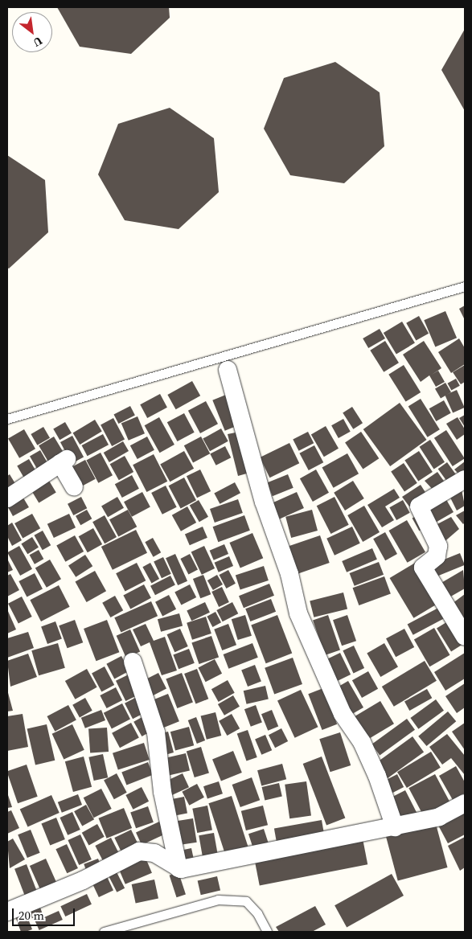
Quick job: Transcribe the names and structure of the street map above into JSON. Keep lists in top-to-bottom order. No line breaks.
{"scale_bar":"20 m","north":"bottom right"}
